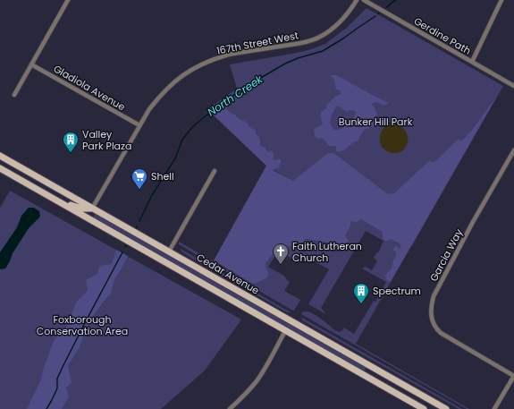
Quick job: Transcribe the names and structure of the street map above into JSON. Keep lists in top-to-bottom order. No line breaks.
{"streets":{"main road":["Cedar Avenue"],"street":["Gerdine Path","167th Street West","Gladiola Avenue","Garcia Way"]},"crossings":[["167th Street West","Gladiola Avenue"],["167th Street West","Cedar Avenue"]],"water":["North Creek"],"parks":["Bunker Hill Park","Foxborough Conservation Area"],"places":{"building":["Valley Park Plaza","Spectrum"],"supermarket":["Shell"],"church":["Faith Lutheran Church"]}}
